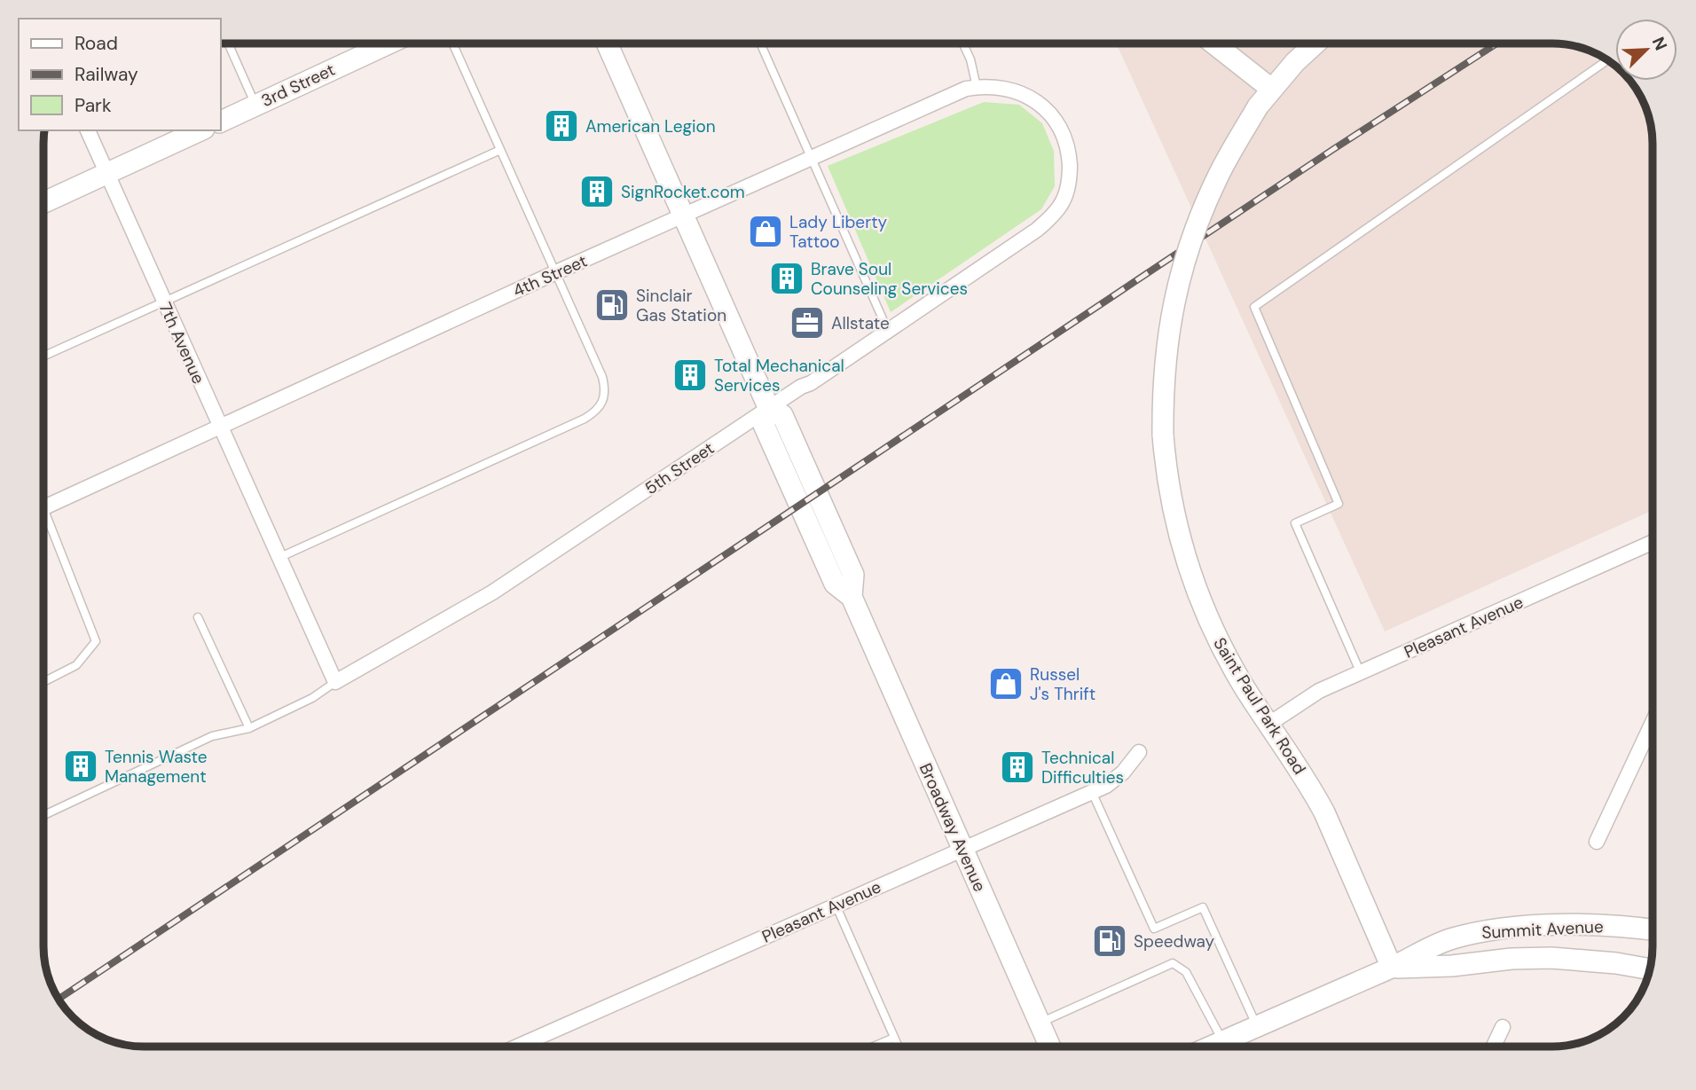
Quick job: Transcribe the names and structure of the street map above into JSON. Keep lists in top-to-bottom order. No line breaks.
{"streets":{"street":["3rd Street","4th Street","7th Avenue","5th Street","Pleasant Avenue","Saint Paul Park Road","Broadway Avenue","Summit Avenue"]},"crossings":[["4th Street","7th Avenue"],["4th Street","5th Street"],["4th Street","Broadway Avenue"],["5th Street","Broadway Avenue"],["Pleasant Avenue","Saint Paul Park Road"],["Pleasant Avenue","Broadway Avenue"],["Saint Paul Park Road","Summit Avenue"]],"places":{"building":["American Legion","SignRocket.com","Brave Soul Counseling Services","Total Mechanical Services","Tennis Waste Management","Technical Difficulties"],"shop":["Lady Liberty Tattoo","Russel J's Thrift"],"fuel station":["Sinclair Gas Station","Speedway"],"office":["Allstate"]},"legend":["Road","Railway","Park"],"north":"top right"}
